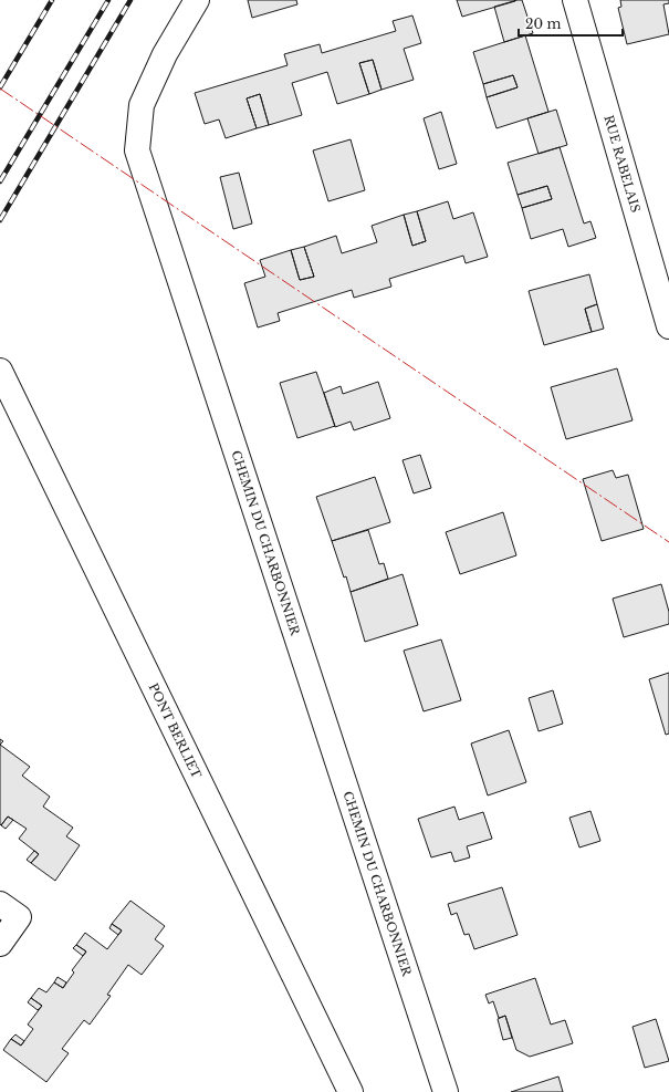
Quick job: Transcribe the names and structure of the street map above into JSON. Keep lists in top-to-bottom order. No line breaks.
{"streets":{"street":["RUE RABELAIS","CHEMIN DU CHARBONNIER","PONT BERLIET"]},"scale_bar":"20 m"}
